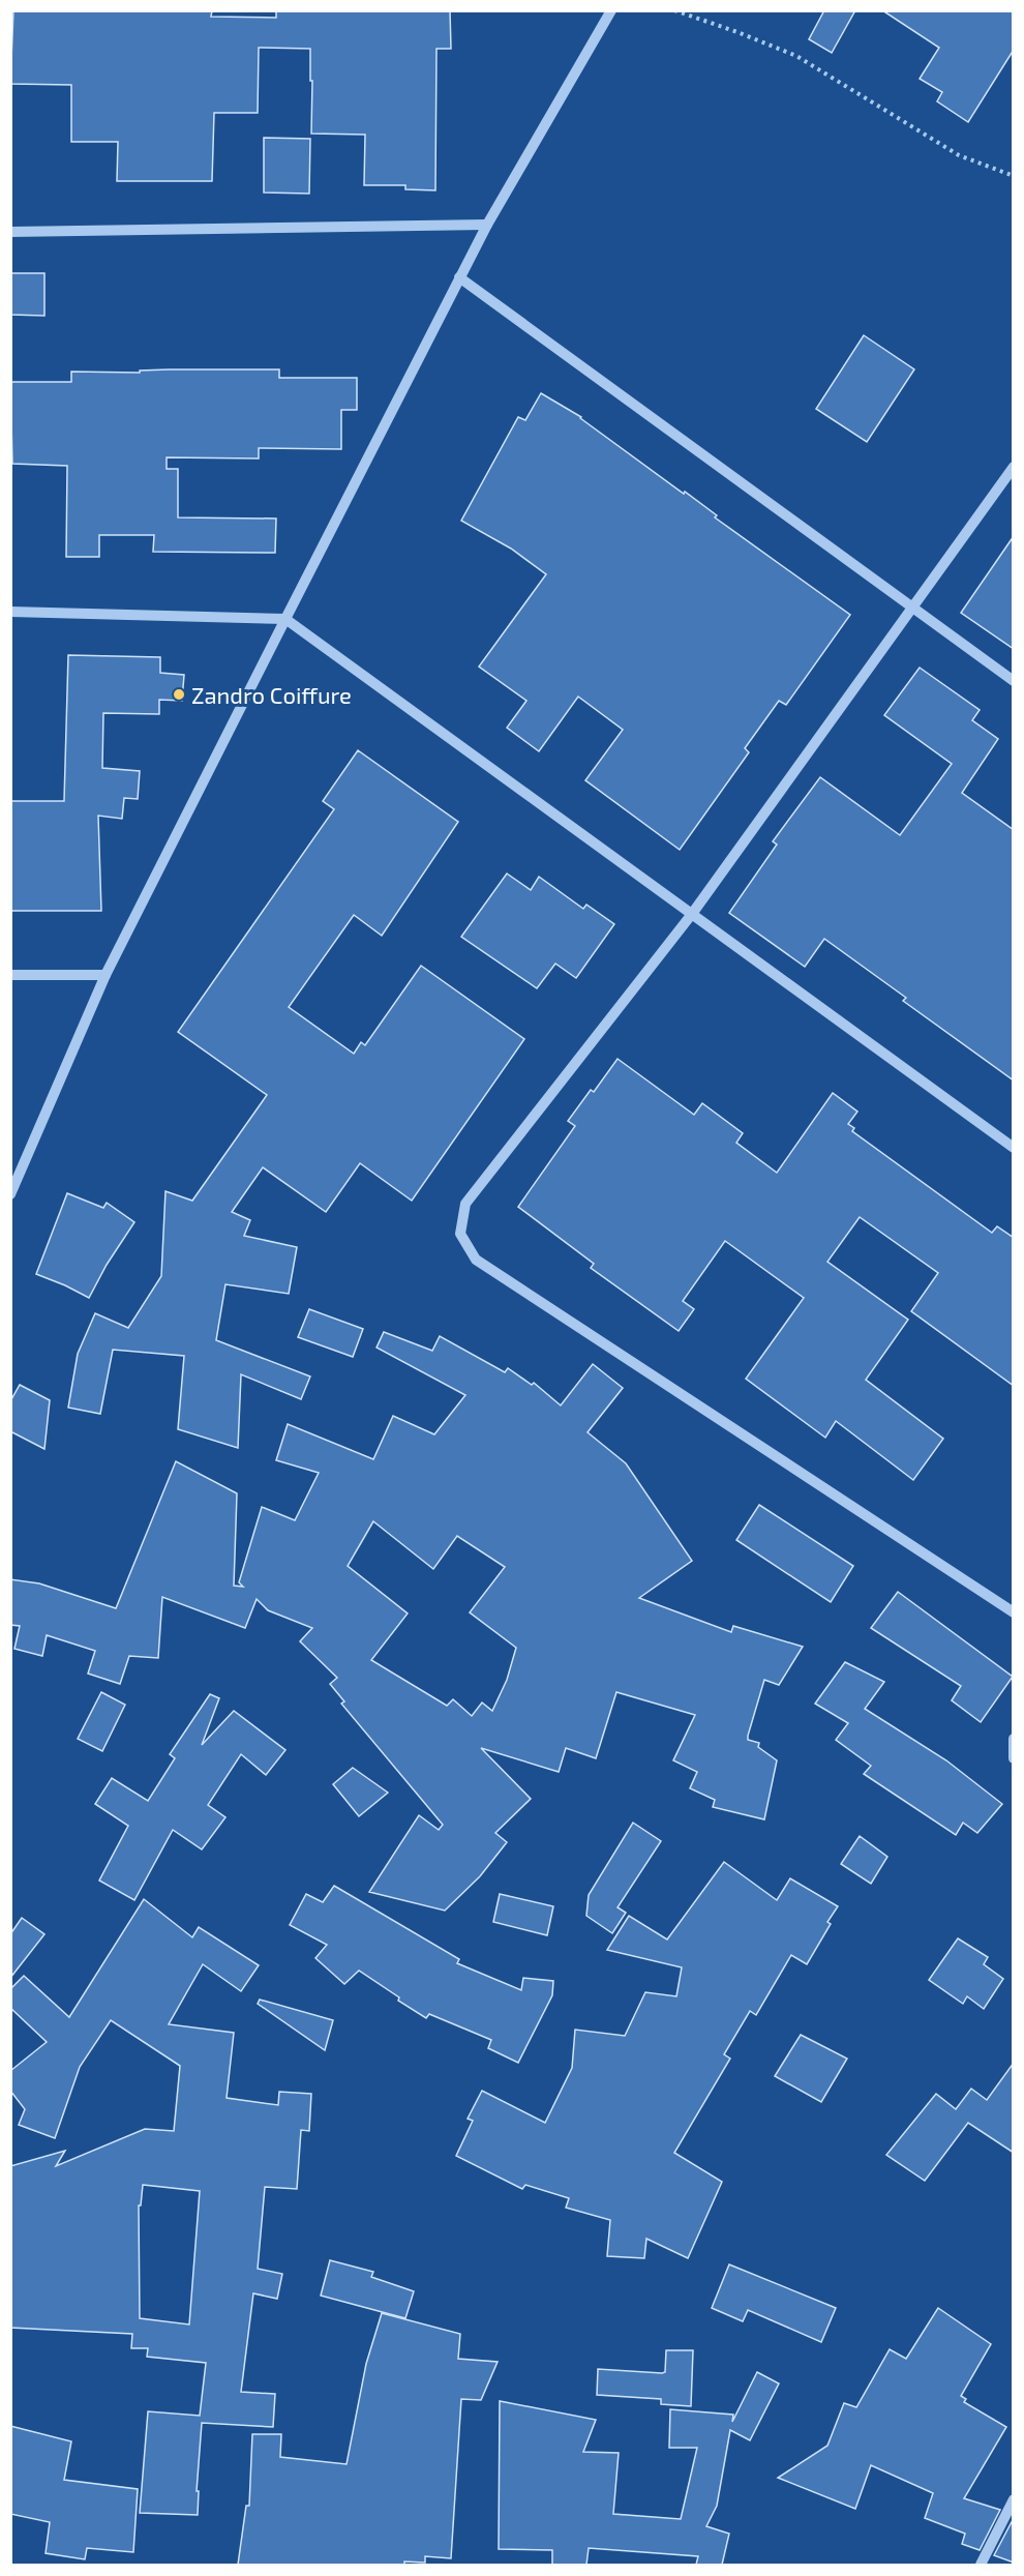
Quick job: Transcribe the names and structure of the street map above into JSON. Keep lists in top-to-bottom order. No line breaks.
{"places":["Zandro Coiffure"]}
